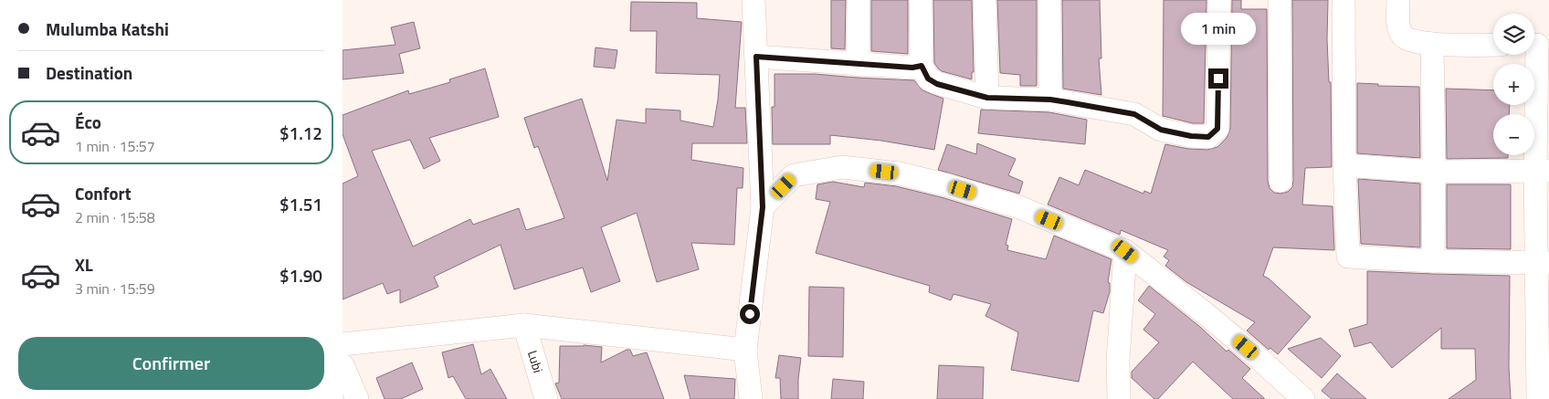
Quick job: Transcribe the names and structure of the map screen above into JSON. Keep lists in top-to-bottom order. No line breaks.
{"streets":{"street":["Lubi"]},"page":{"banner":["Mulumba Katshi","Destination"],"bubble":"1 min","map_buttons":["+","−"],"list":[{"name":"Éco","note":"1 min · 15:57","value":"$1.12"},{"name":"Confort","note":"2 min · 15:58","value":"$1.51"},{"name":"XL","note":"3 min · 15:59","value":"$1.90"}],"buttons":"Confirmer"}}
